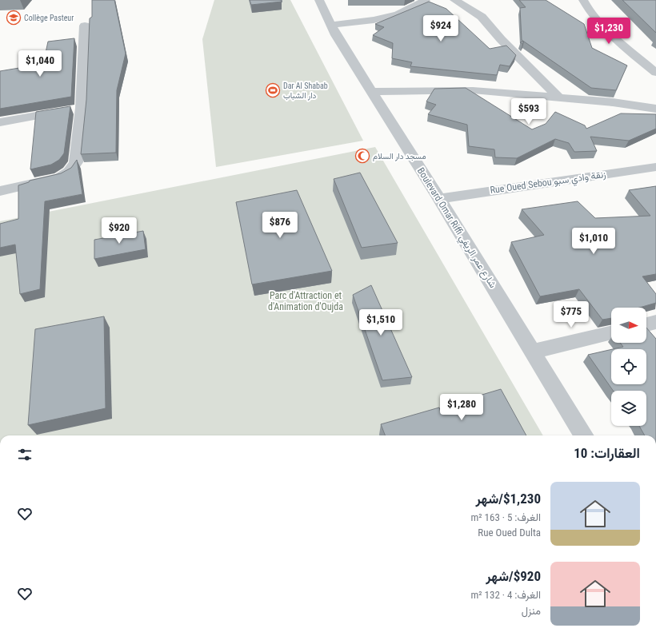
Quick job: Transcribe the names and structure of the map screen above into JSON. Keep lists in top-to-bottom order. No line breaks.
{"streets":{"street":["Rue Oued Sebou زنقة وادي سبو","Boulevard Omar Riffi شارع عمر الريفي"]},"crossings":[["Rue Oued Sebou زنقة وادي سبو","Boulevard Omar Riffi شارع عمر الريفي"]],"parks":["Parc d'Attraction et d'Animation d'Oujda"],"places":{"school or university":["Collège Pasteur"],"sports":["Dar Al Shabab دار الشباب"],"mosque":["مسجد دار السلام"]},"north":"right","page":{"price":["$924","$1,230","$1,040","$593","$876","$920","$1,010","$775","$1,510","$1,280"],"heading":"العقارات: 10","list":[{"name":"$1,230/شهر","note":"الغرف: 5 · 163 m² · Rue Oued Dulta"},{"name":"$920/شهر","note":"الغرف: 4 · 132 m² · منزل"}]}}
